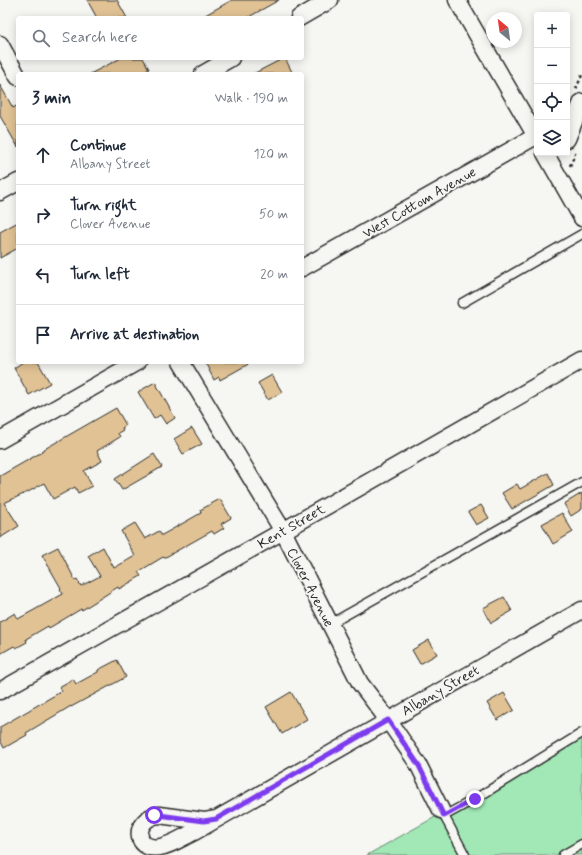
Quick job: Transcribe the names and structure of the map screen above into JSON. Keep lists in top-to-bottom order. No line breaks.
{"streets":{"street":["West Cottom Avenue","Kent Street","Clover Avenue","Albany Street"]},"crossings":[["Kent Street","Clover Avenue"],["Clover Avenue","Albany Street"]],"north":"top left","page":{"map_buttons":["+","−"],"search":"Search here","heading":["3 min","Walk · 190 m"],"list":[["Continue","Albany Street","120 m"],["Turn right","Clover Avenue","50 m"],["Turn left","20 m"],"Arrive at destination"]}}
